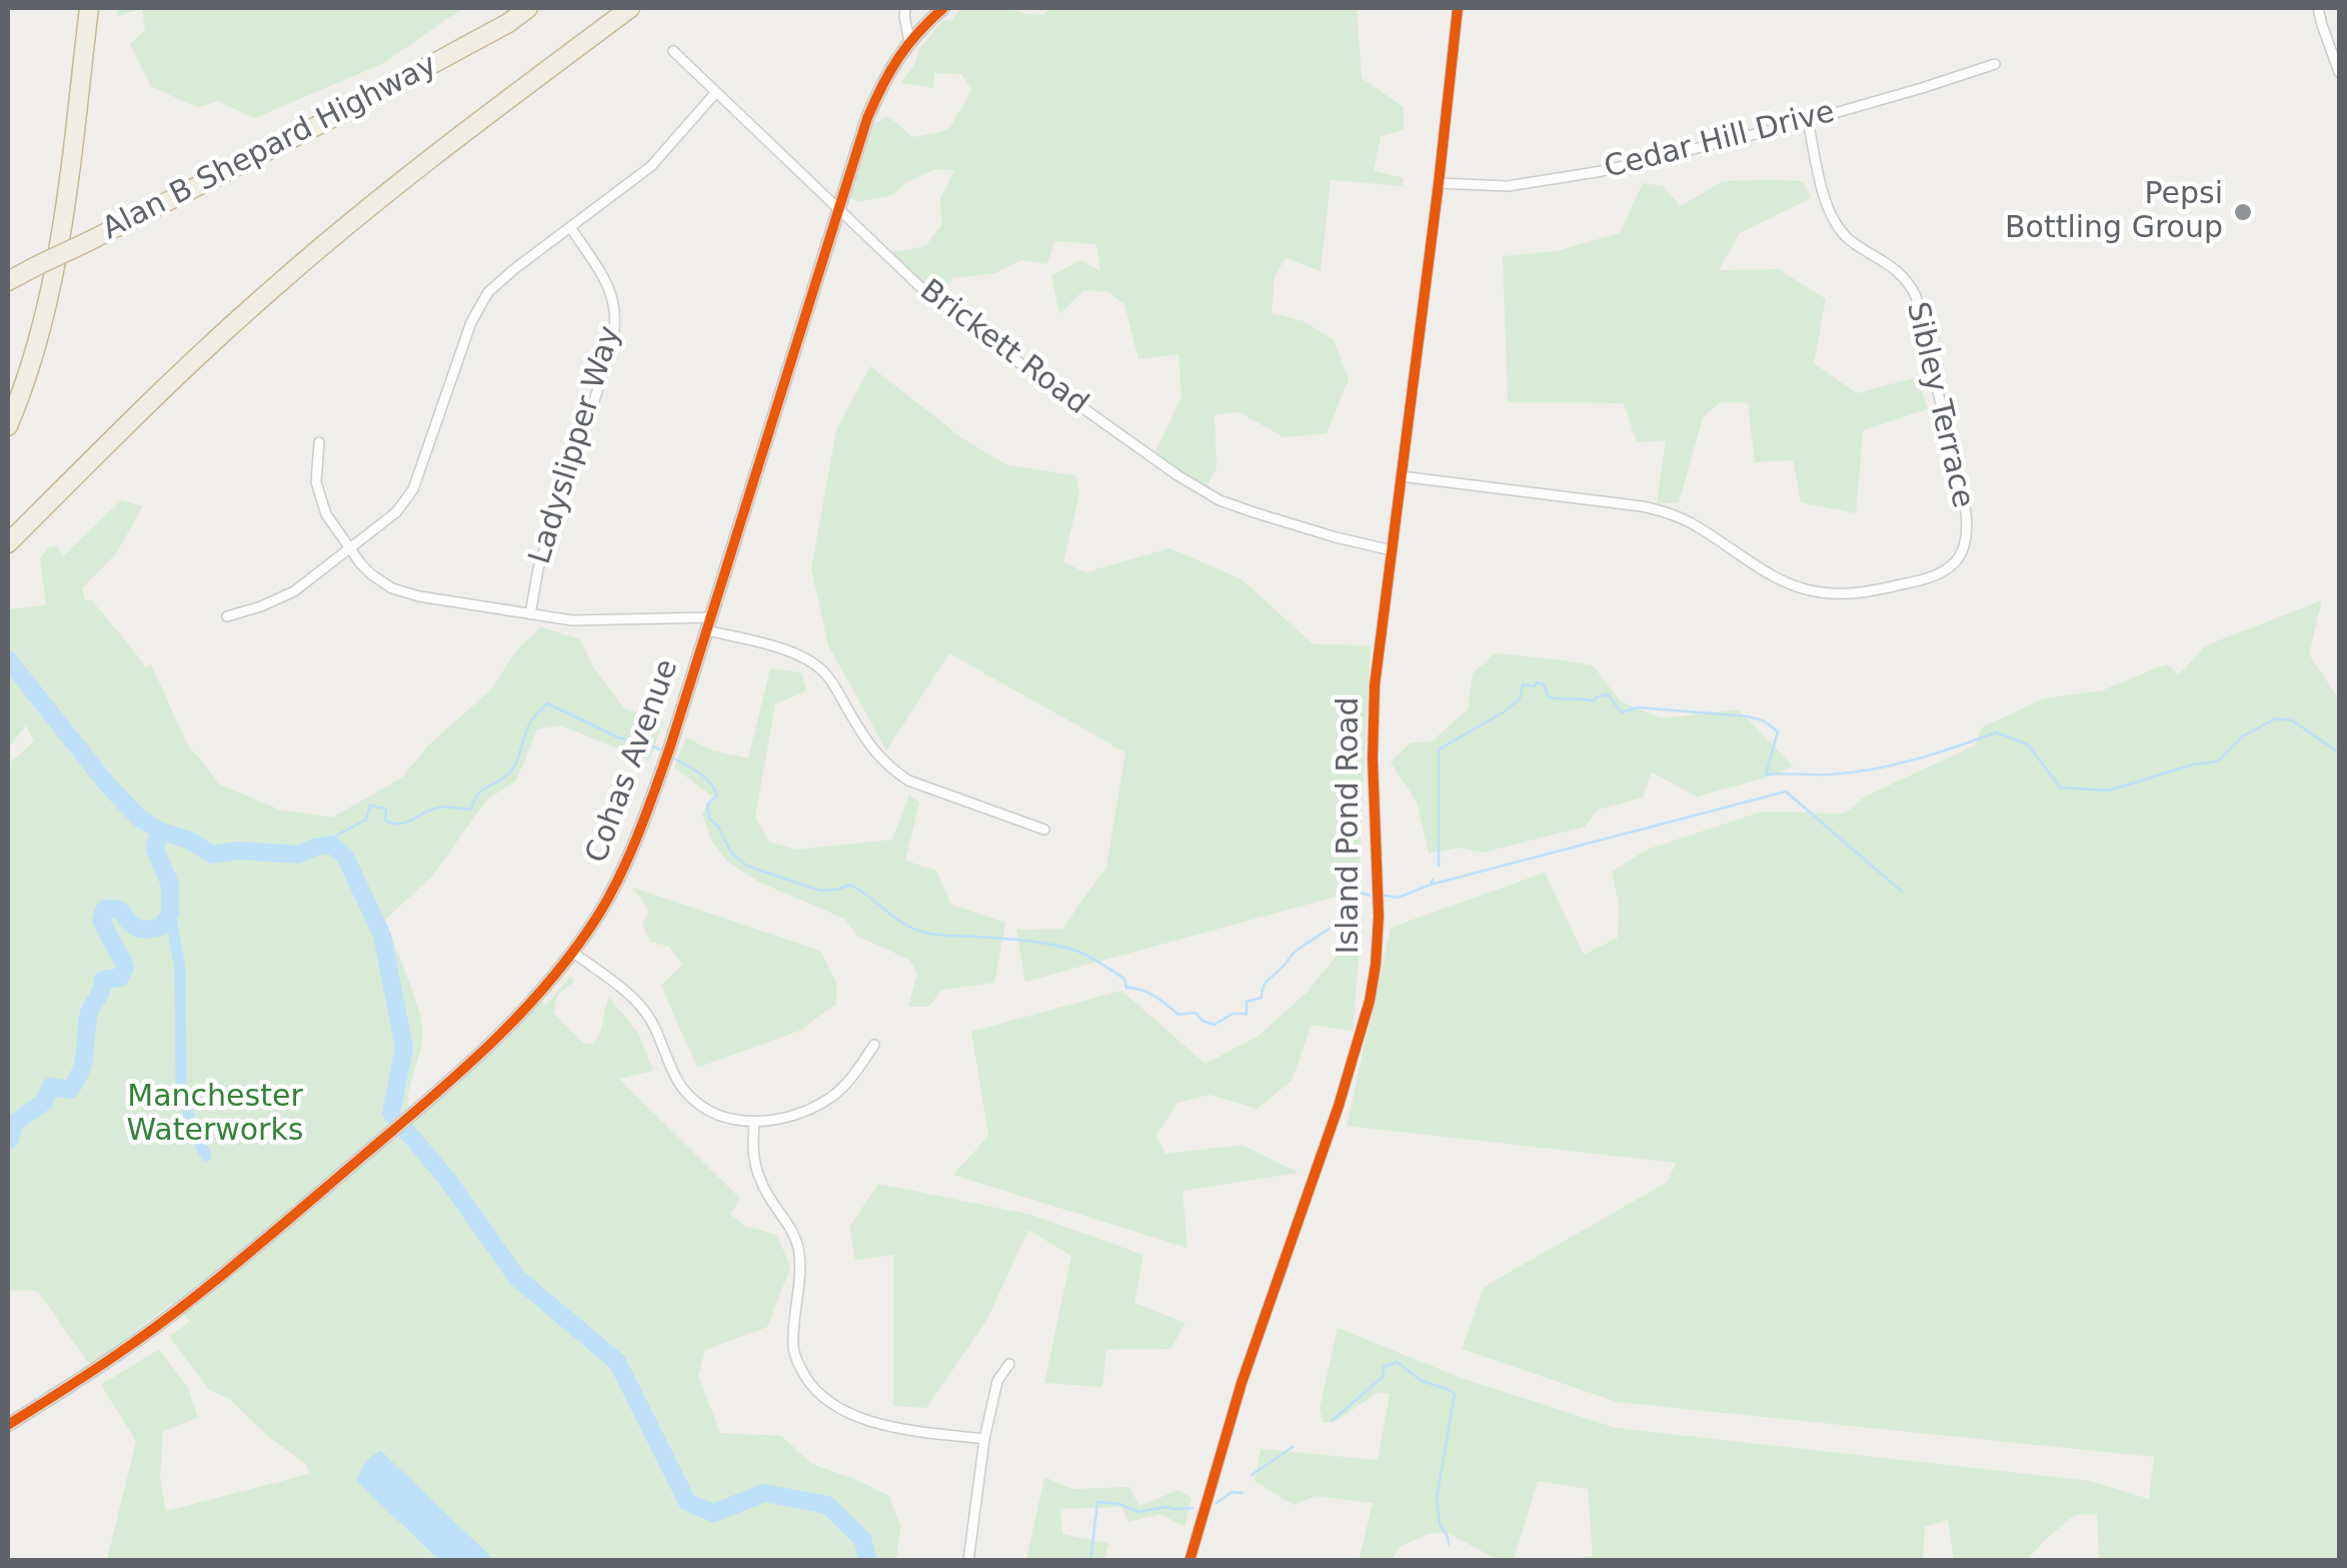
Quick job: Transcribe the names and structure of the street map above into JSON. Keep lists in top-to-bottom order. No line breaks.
{"streets":{"highway":["Alan B Shepard Highway"],"street":["Cedar Hill Drive","Brickett Road","Sibley Terrace","Ladyslipper Way","Cohas Avenue","Island Pond Road"]},"crossings":[["Cedar Hill Drive","Sibley Terrace"],["Cedar Hill Drive","Island Pond Road"],["Brickett Road","Cohas Avenue"],["Brickett Road","Island Pond Road"],["Sibley Terrace","Island Pond Road"]],"parks":["Manchester Waterworks"],"places":["Pepsi Bottling Group"]}
